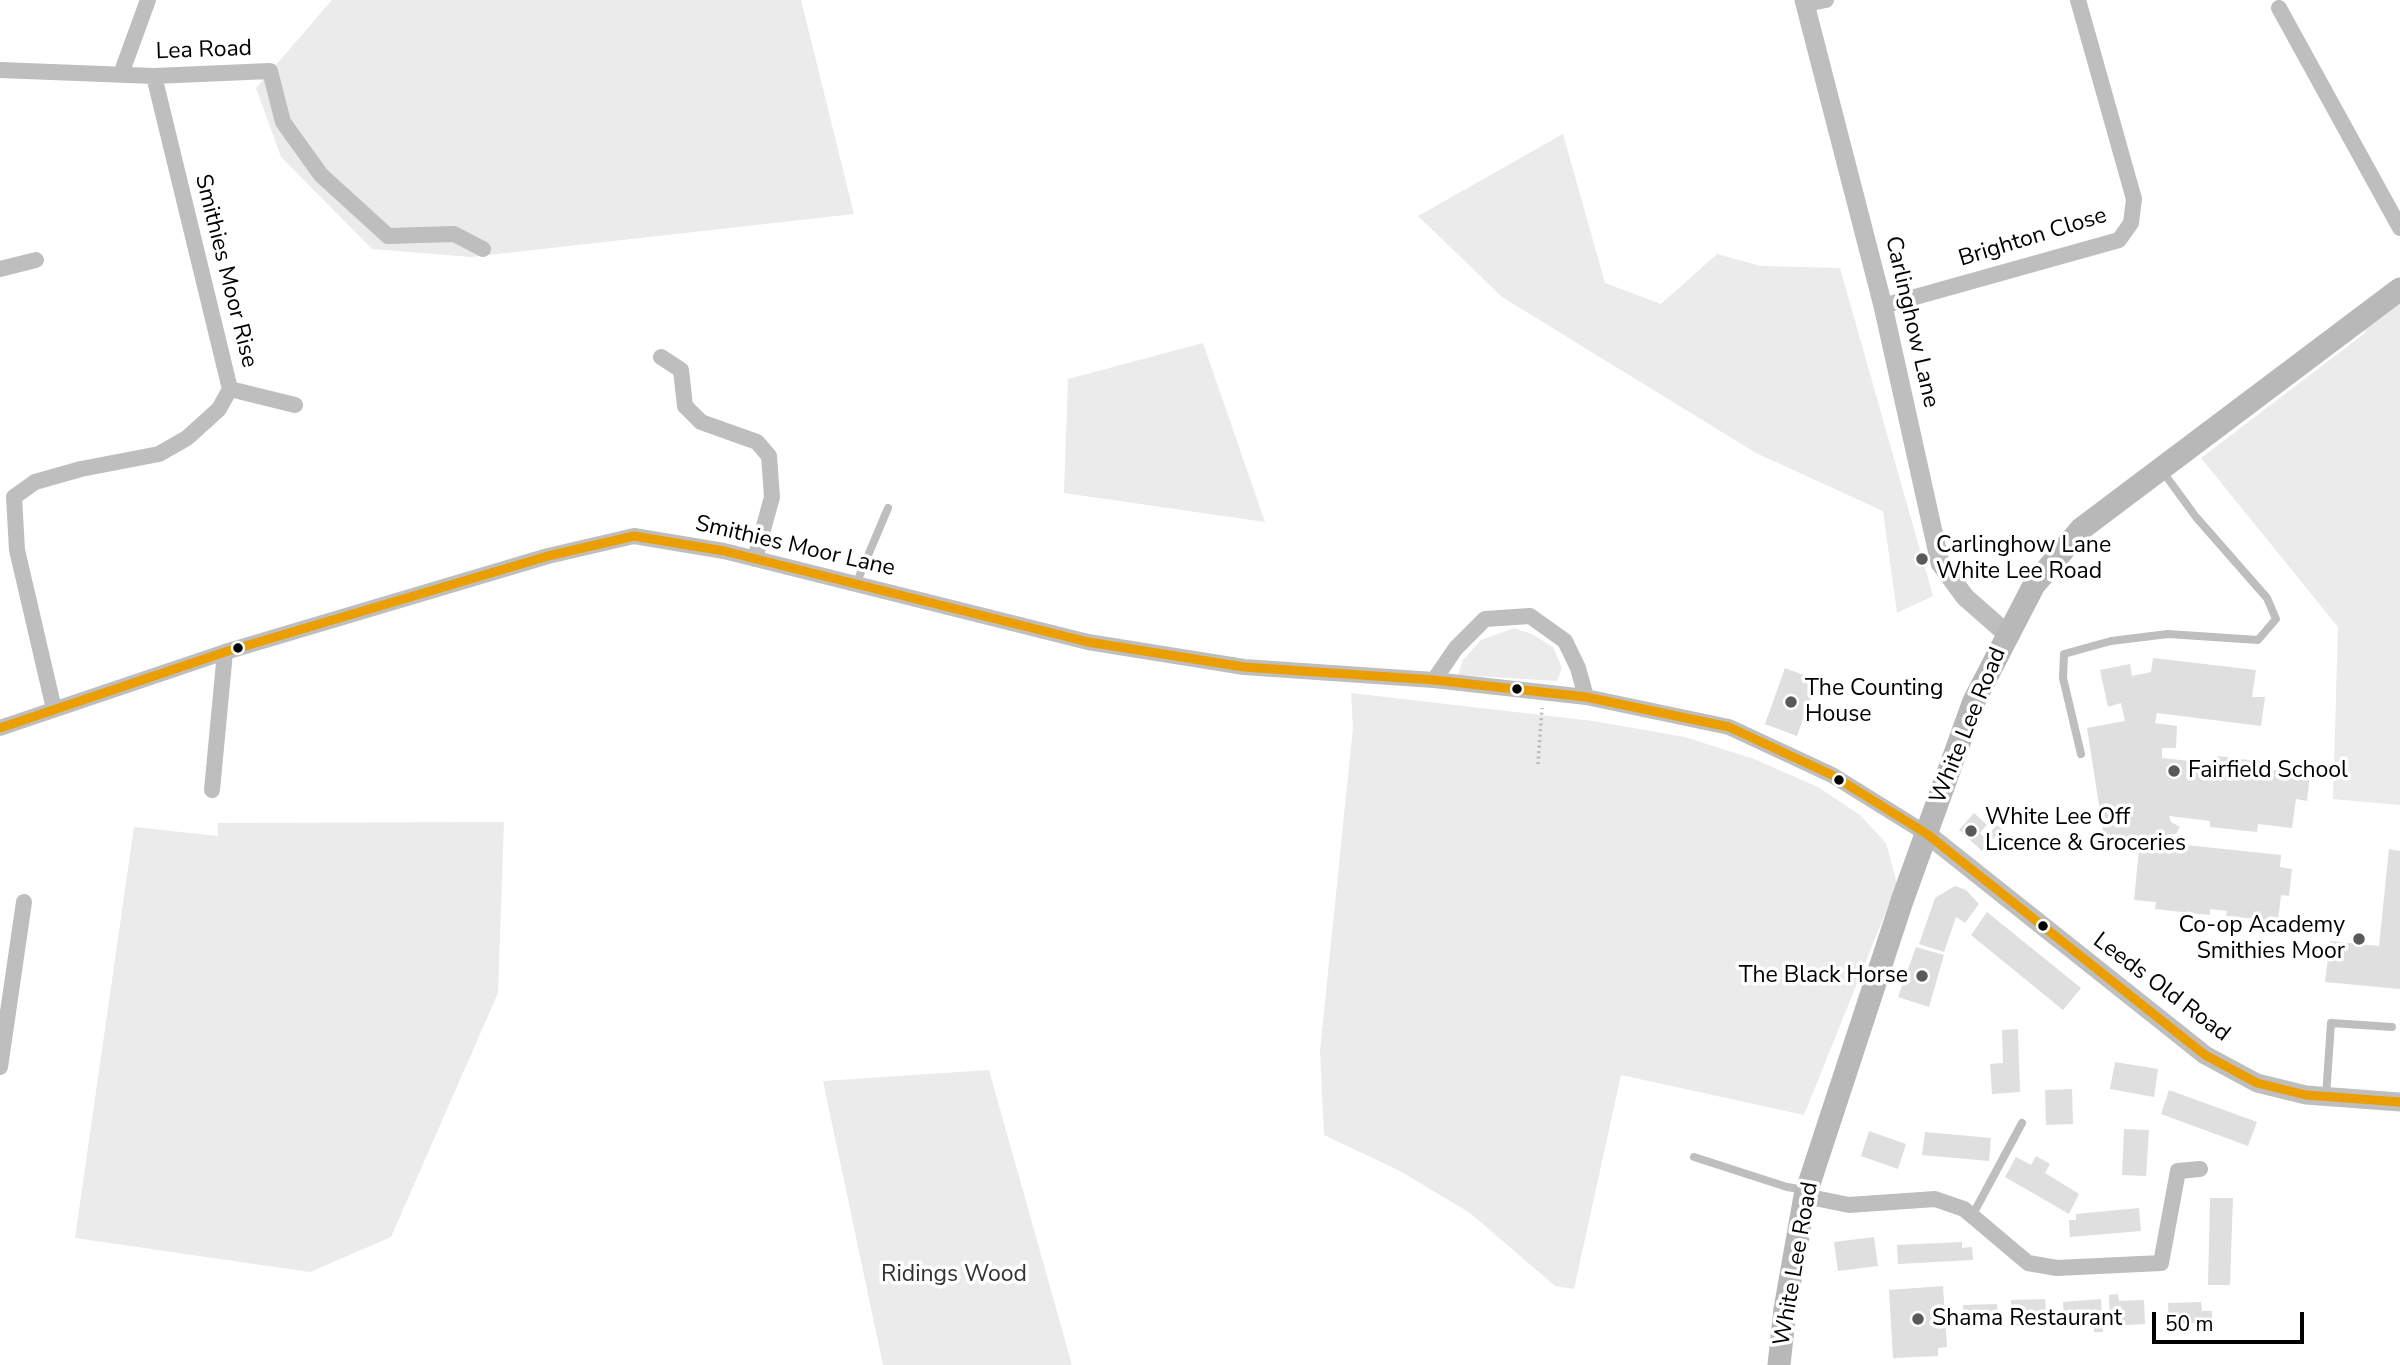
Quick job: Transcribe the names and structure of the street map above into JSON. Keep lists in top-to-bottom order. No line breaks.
{"streets":{"main road":["White Lee Road"],"street":["Lea Road","Brighton Close","Smithies Moor Rise","Carlinghow Lane","Smithies Moor Lane","Leeds Old Road"]},"crossings":[["Lea Road","Smithies Moor Rise"],["Brighton Close","Carlinghow Lane"],["Smithies Moor Rise","Smithies Moor Lane"],["Carlinghow Lane","White Lee Road"],["Smithies Moor Lane","White Lee Road"],["Smithies Moor Lane","Leeds Old Road"],["White Lee Road","Leeds Old Road"]],"parks":["Ridings Wood"],"places":["Carlinghow Lane White Lee Road","The Counting House","Fairfield School","White Lee Off Licence & Groceries","Co-op Academy Smithies Moor","The Black Horse","Shama Restaurant"],"scale_bar":"50 m"}
